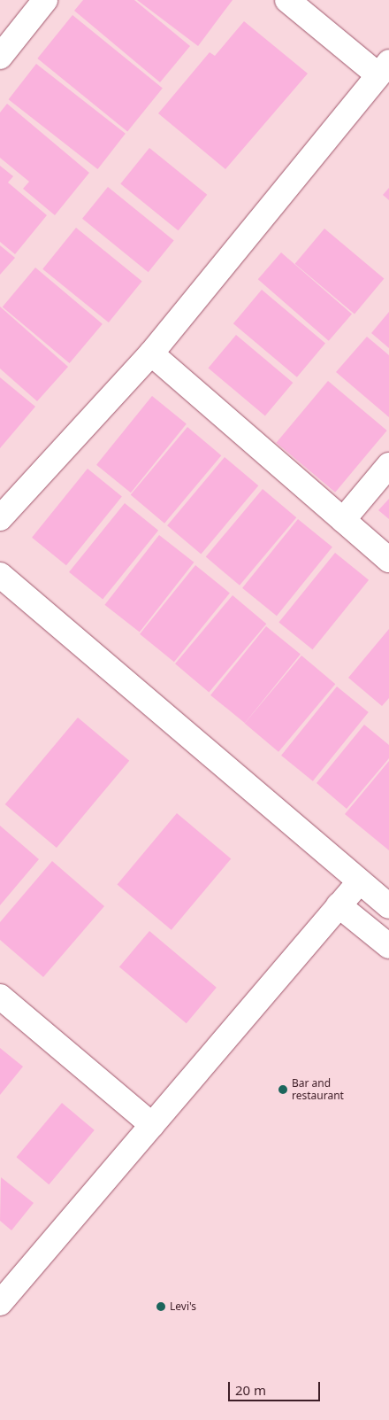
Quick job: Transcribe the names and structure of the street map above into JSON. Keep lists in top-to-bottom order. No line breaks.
{"places":["Bar and restaurant","Levi's"],"scale_bar":"20 m"}
